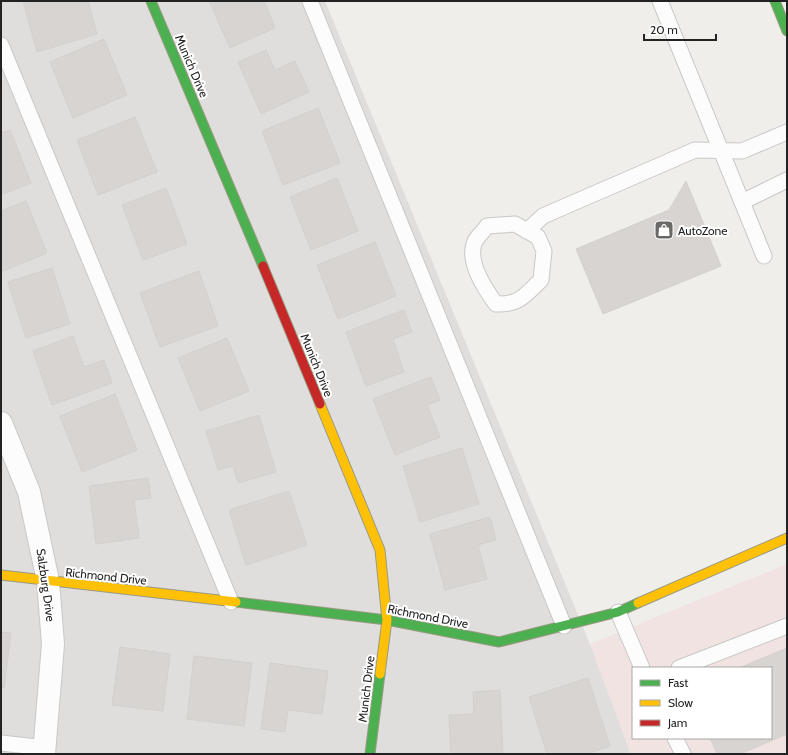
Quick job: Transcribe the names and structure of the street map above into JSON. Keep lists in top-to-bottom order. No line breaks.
{"streets":{"street":["Munich Drive","Richmond Drive","Salzburg Drive"]},"crossings":[["Munich Drive","Richmond Drive"],["Richmond Drive","Salzburg Drive"]],"places":{"shop":["AutoZone"]},"legend":["Fast","Slow","Jam"],"scale_bar":"20 m"}
